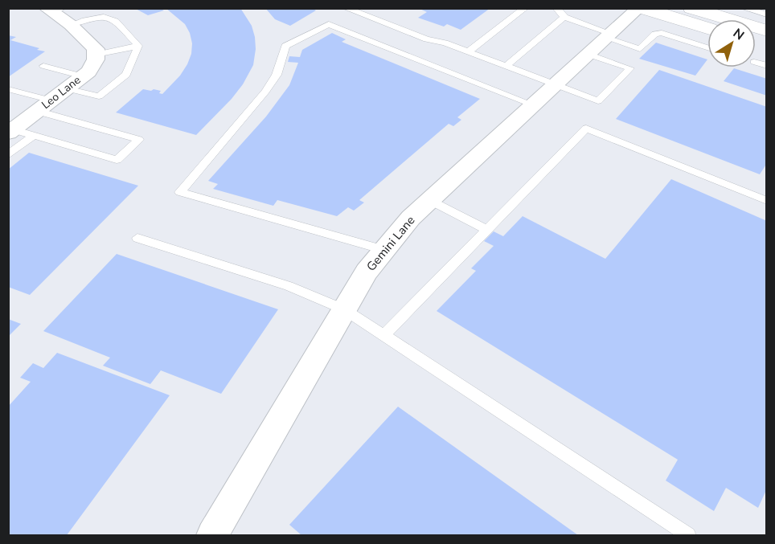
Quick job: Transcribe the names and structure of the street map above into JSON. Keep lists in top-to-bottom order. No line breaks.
{"streets":{"street":["Leo Lane","Gemini Lane"]},"north":"top right"}
